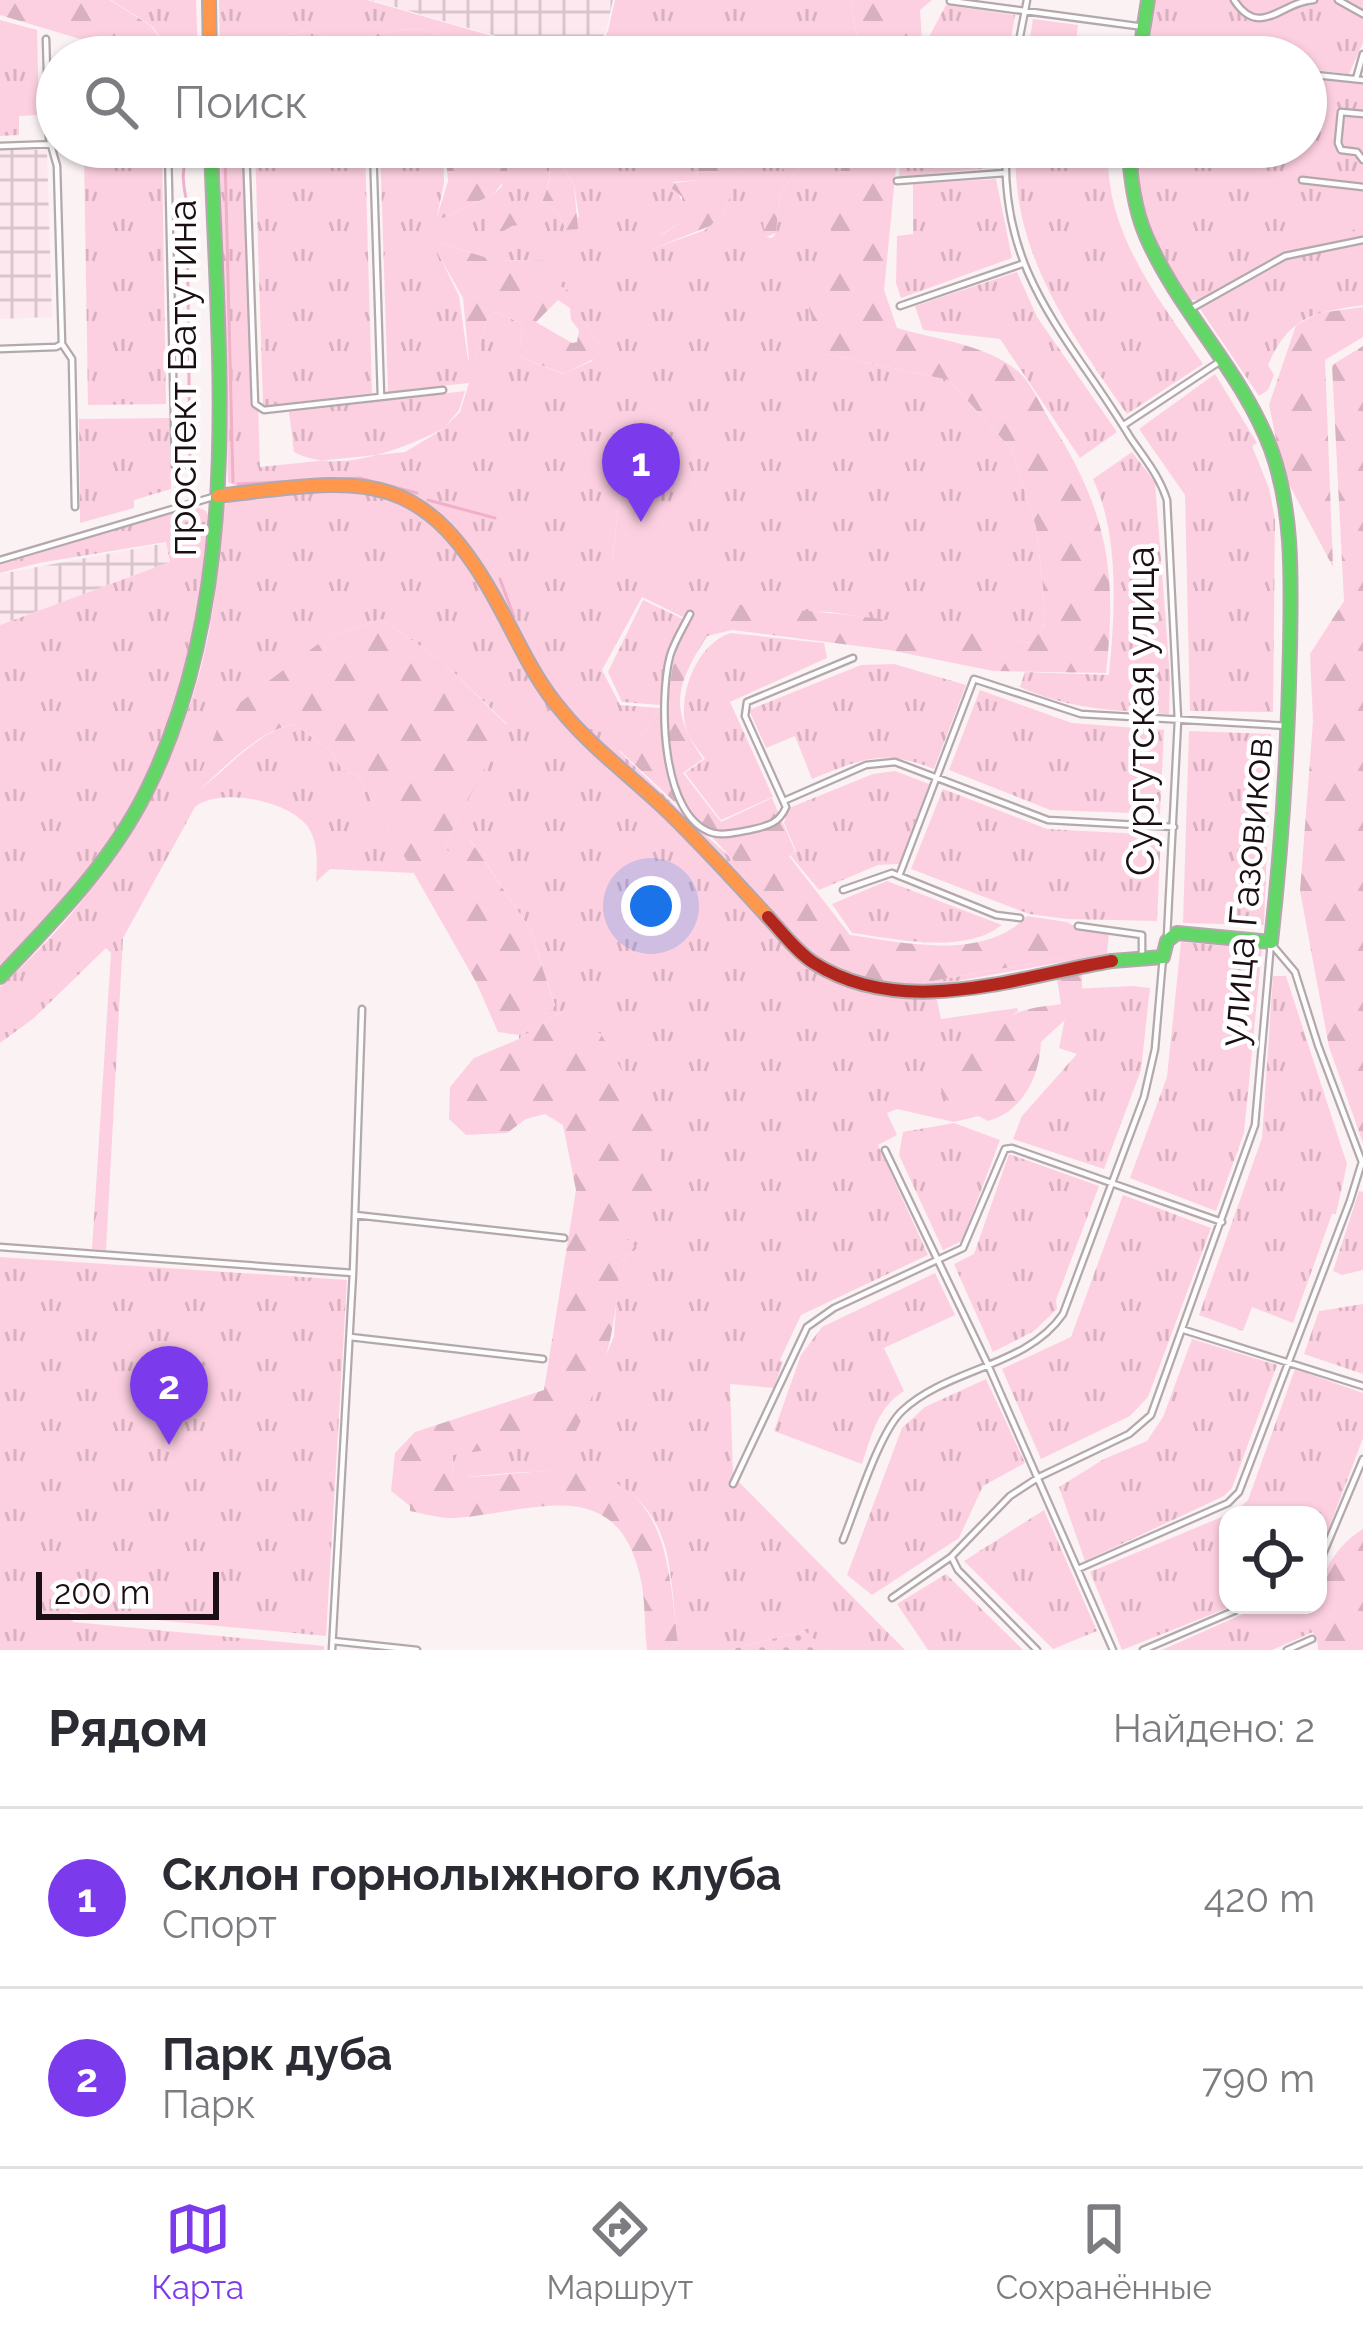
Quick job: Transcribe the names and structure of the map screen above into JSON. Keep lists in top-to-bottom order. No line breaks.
{"streets":{"street":["проспект Ватутина","Сургутская улица","улица Газовиков"]},"scale_bar":"200 m","page":{"search":"Поиск","pins":["1","2"],"scale":"200 m","heading":["Рядом","Найдено: 2"],"list":[{"mark":"1","name":"Склон горнолыжного клуба","note":"Спорт","value":"420 m"},{"mark":"2","name":"Парк дуба","note":"Парк","value":"790 m"}],"nav":["Карта","Маршрут","Сохранённые"]}}
